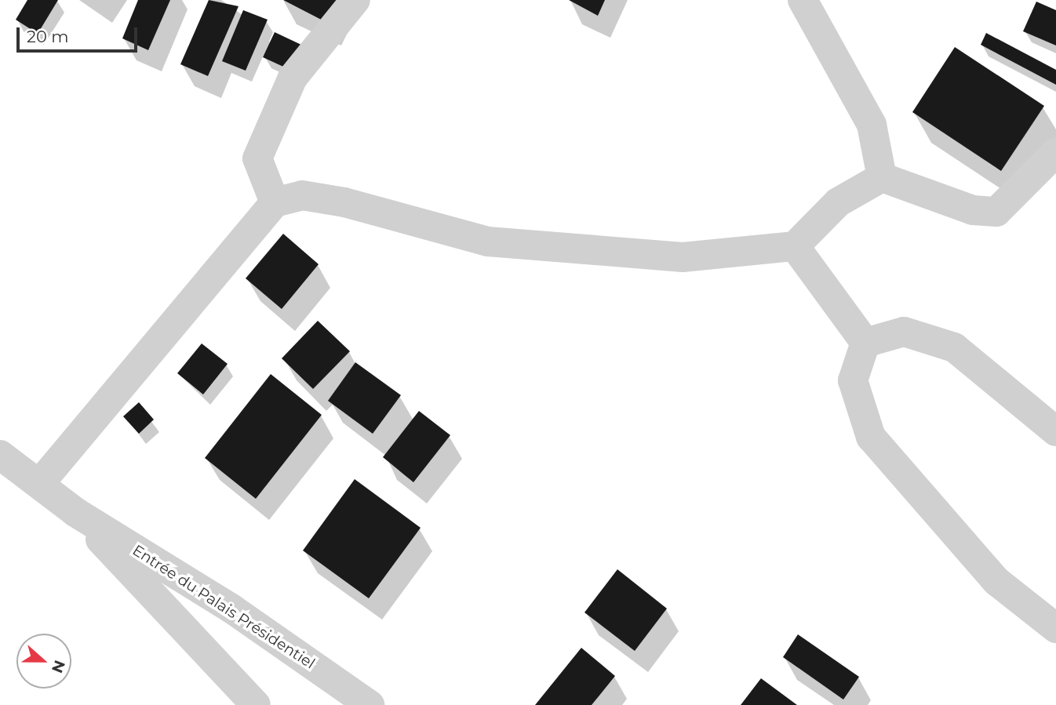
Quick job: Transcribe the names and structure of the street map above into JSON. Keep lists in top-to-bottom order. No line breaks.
{"streets":{"street":["Entrée du Palais Présidentiel"]},"scale_bar":"20 m","north":"right"}
